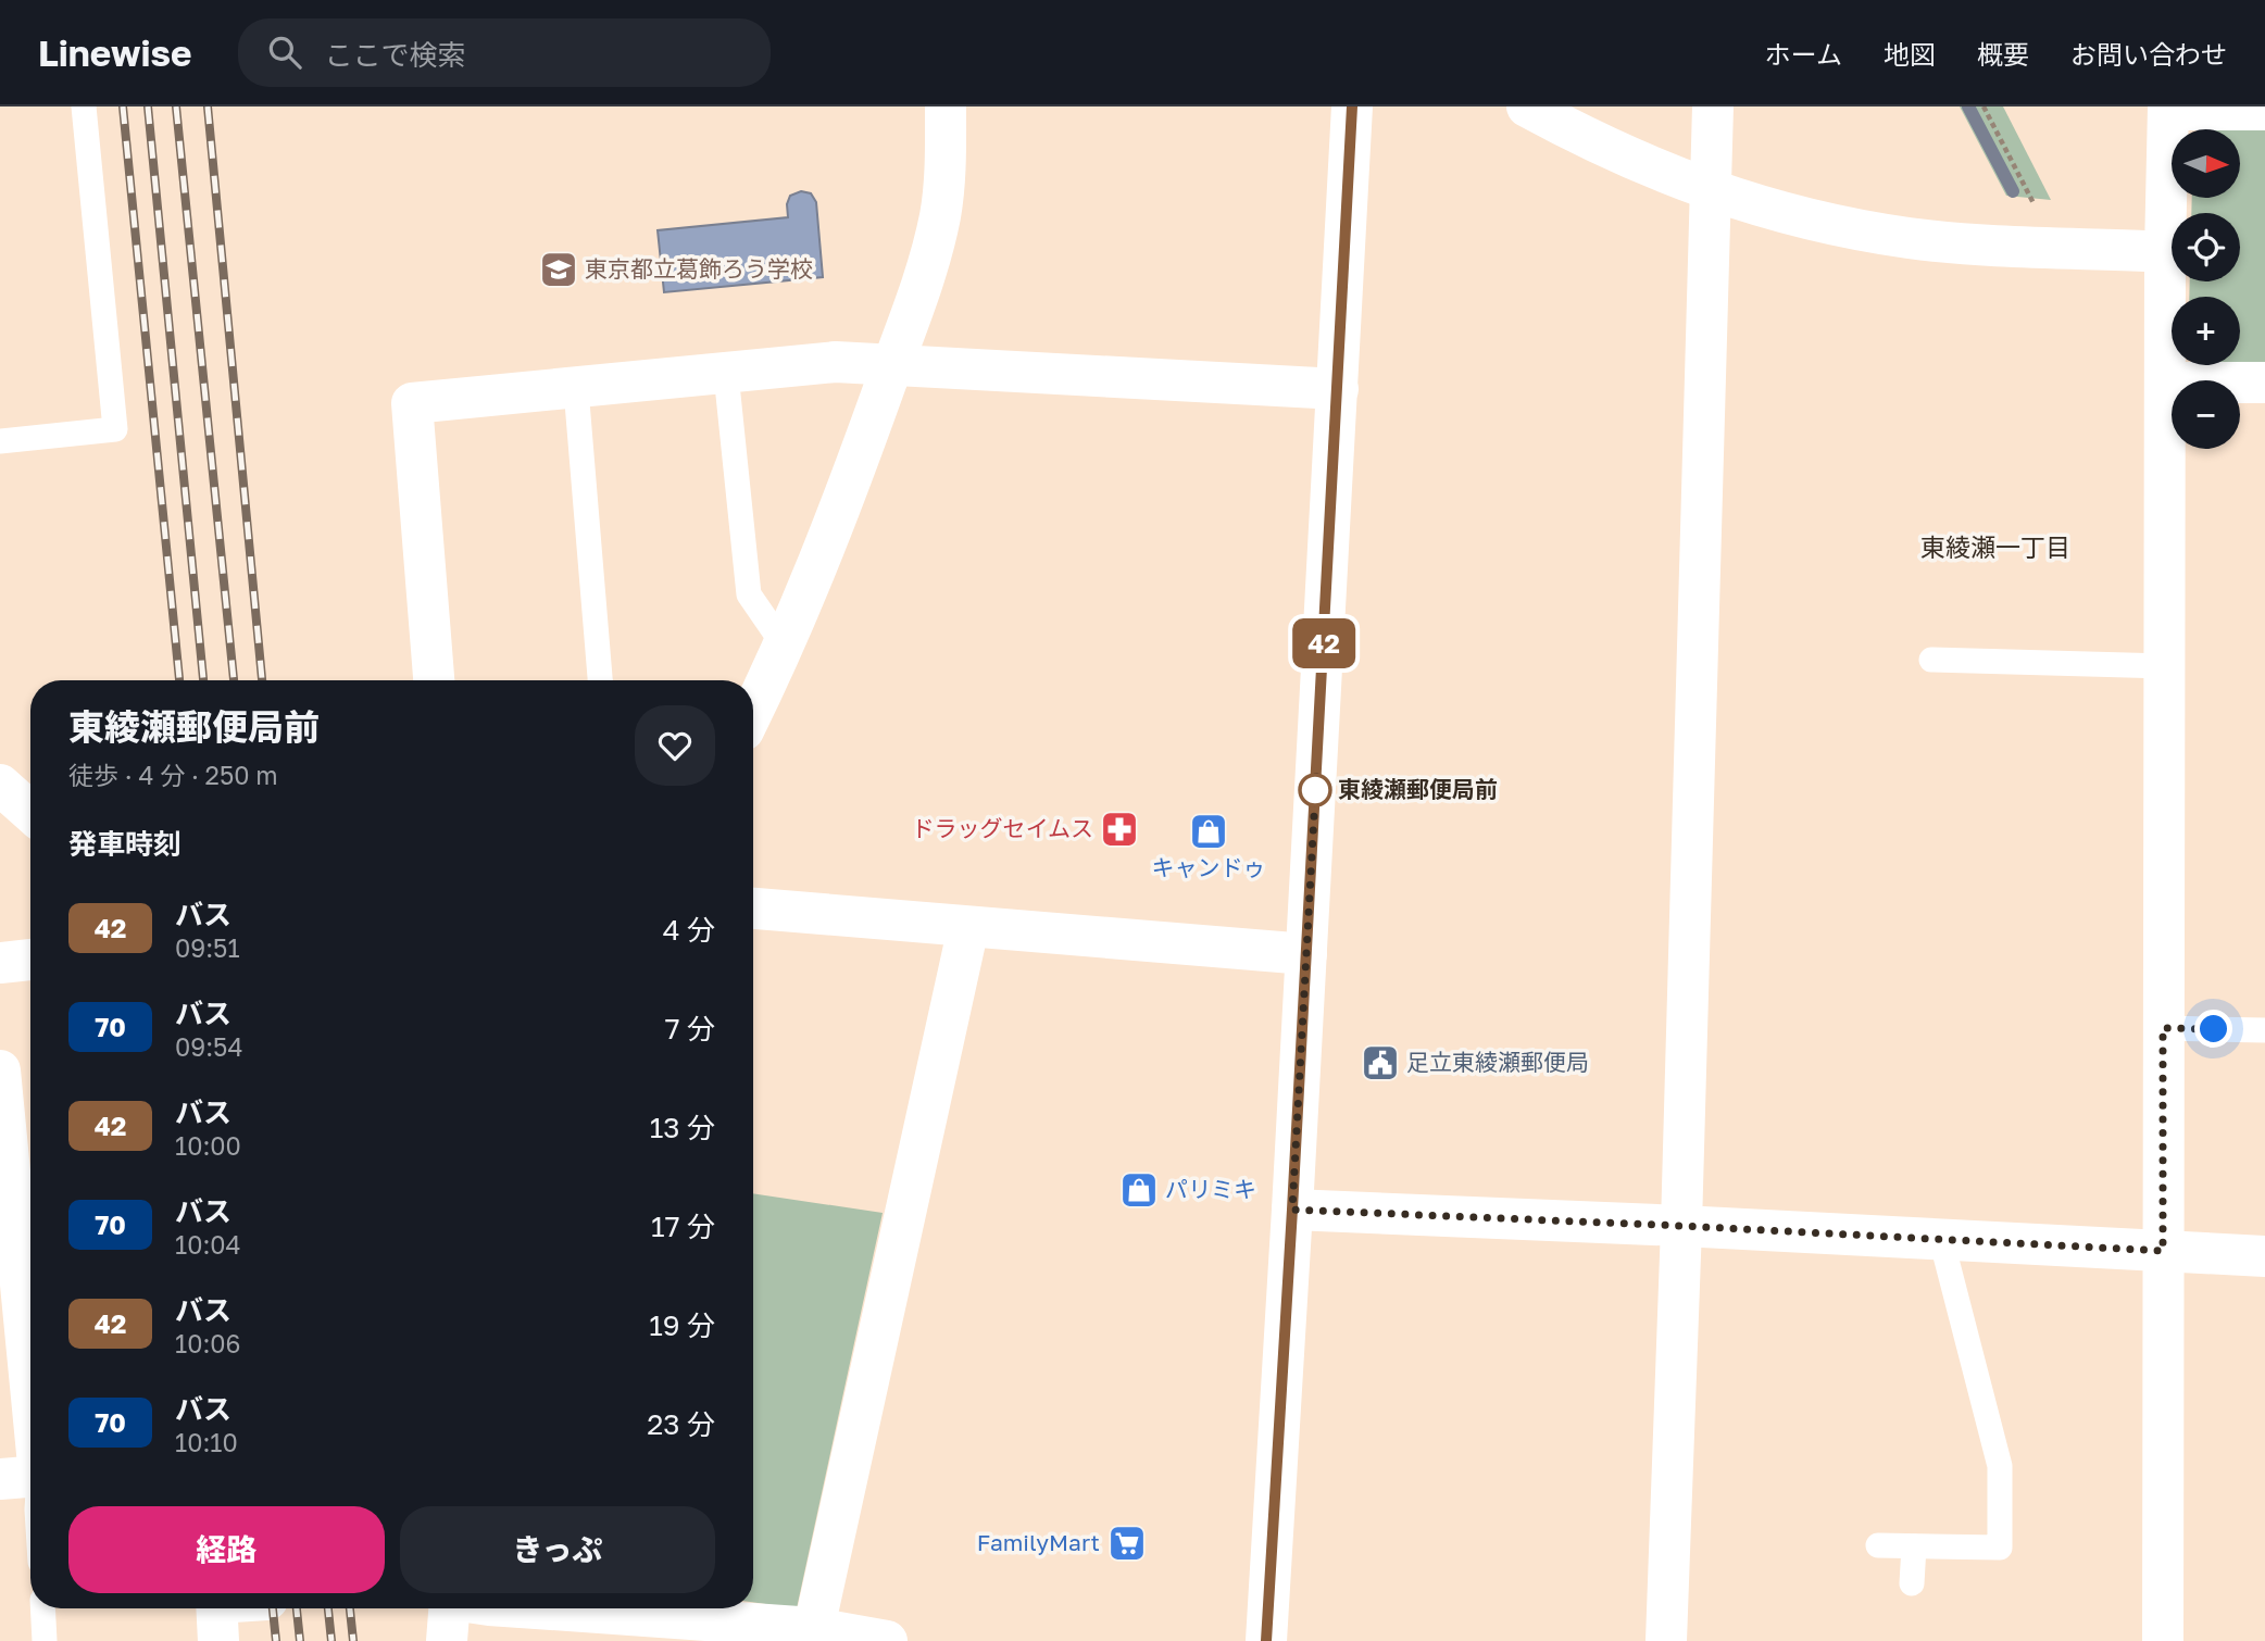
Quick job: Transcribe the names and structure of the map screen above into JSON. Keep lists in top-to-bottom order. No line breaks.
{"districts":["東綾瀬一丁目"],"places":{"school or university":["東京都立葛飾ろう学校"],"other":["東綾瀬郵便局前"],"pharmacy":["ドラッグセイムス"],"shop":["キャンドゥ","パリミキ"],"public building":["足立東綾瀬郵便局"],"supermarket":["FamilyMart"]},"lines":["bus line 42"],"north":"right","page":{"header":"Linewise","search":"ここで検索","nav":["ホーム","地図","概要","お問い合わせ"],"on_map":"42","map_buttons":["+","−"],"heading":[["東綾瀬郵便局前","徒歩 · 4 分 · 250 m"],"発車時刻"],"list":[{"mark":"42","name":"バス","note":"09:51","value":"4 分"},{"mark":"70","name":"バス","note":"09:54","value":"7 分"},{"mark":"42","name":"バス","note":"10:00","value":"13 分"},{"mark":"70","name":"バス","note":"10:04","value":"17 分"},{"mark":"42","name":"バス","note":"10:06","value":"19 分"},{"mark":"70","name":"バス","note":"10:10","value":"23 分"}],"buttons":["経路","きっぷ"]}}
